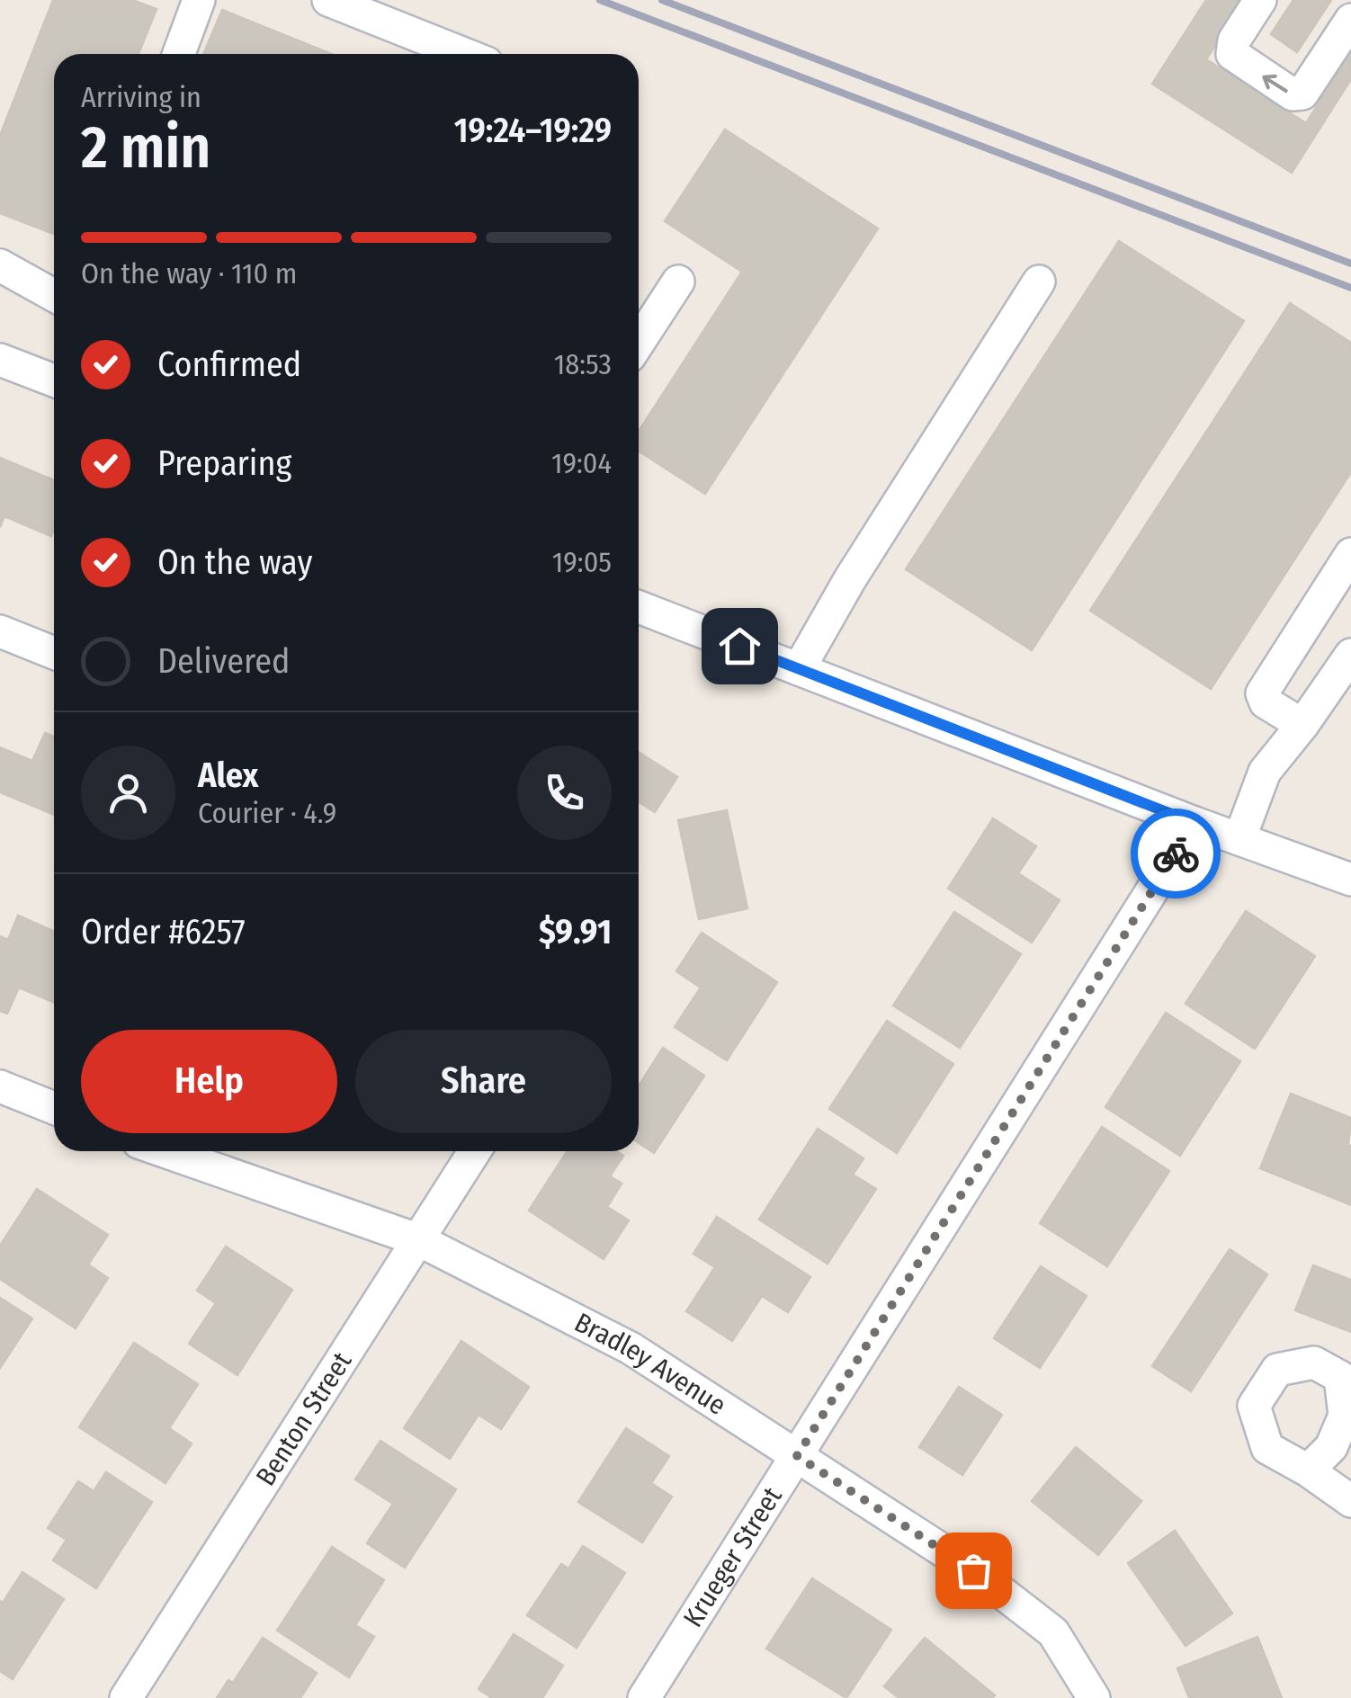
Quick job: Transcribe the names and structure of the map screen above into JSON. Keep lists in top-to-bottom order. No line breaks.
{"streets":{"street":["Bradley Avenue","Benton Street","Krueger Street"]},"crossings":[["Bradley Avenue","Benton Street"],["Bradley Avenue","Krueger Street"]],"page":{"heading":["2 min","Arriving in","19:24–19:29"],"panel":["Alex","Courier · 4.9","Order #6257","$9.91"],"bar":"On the way · 110 m","list":[["Confirmed","18:53"],["Preparing","19:04"],["On the way","19:05"],"Delivered"],"buttons":["Help","Share"]}}
